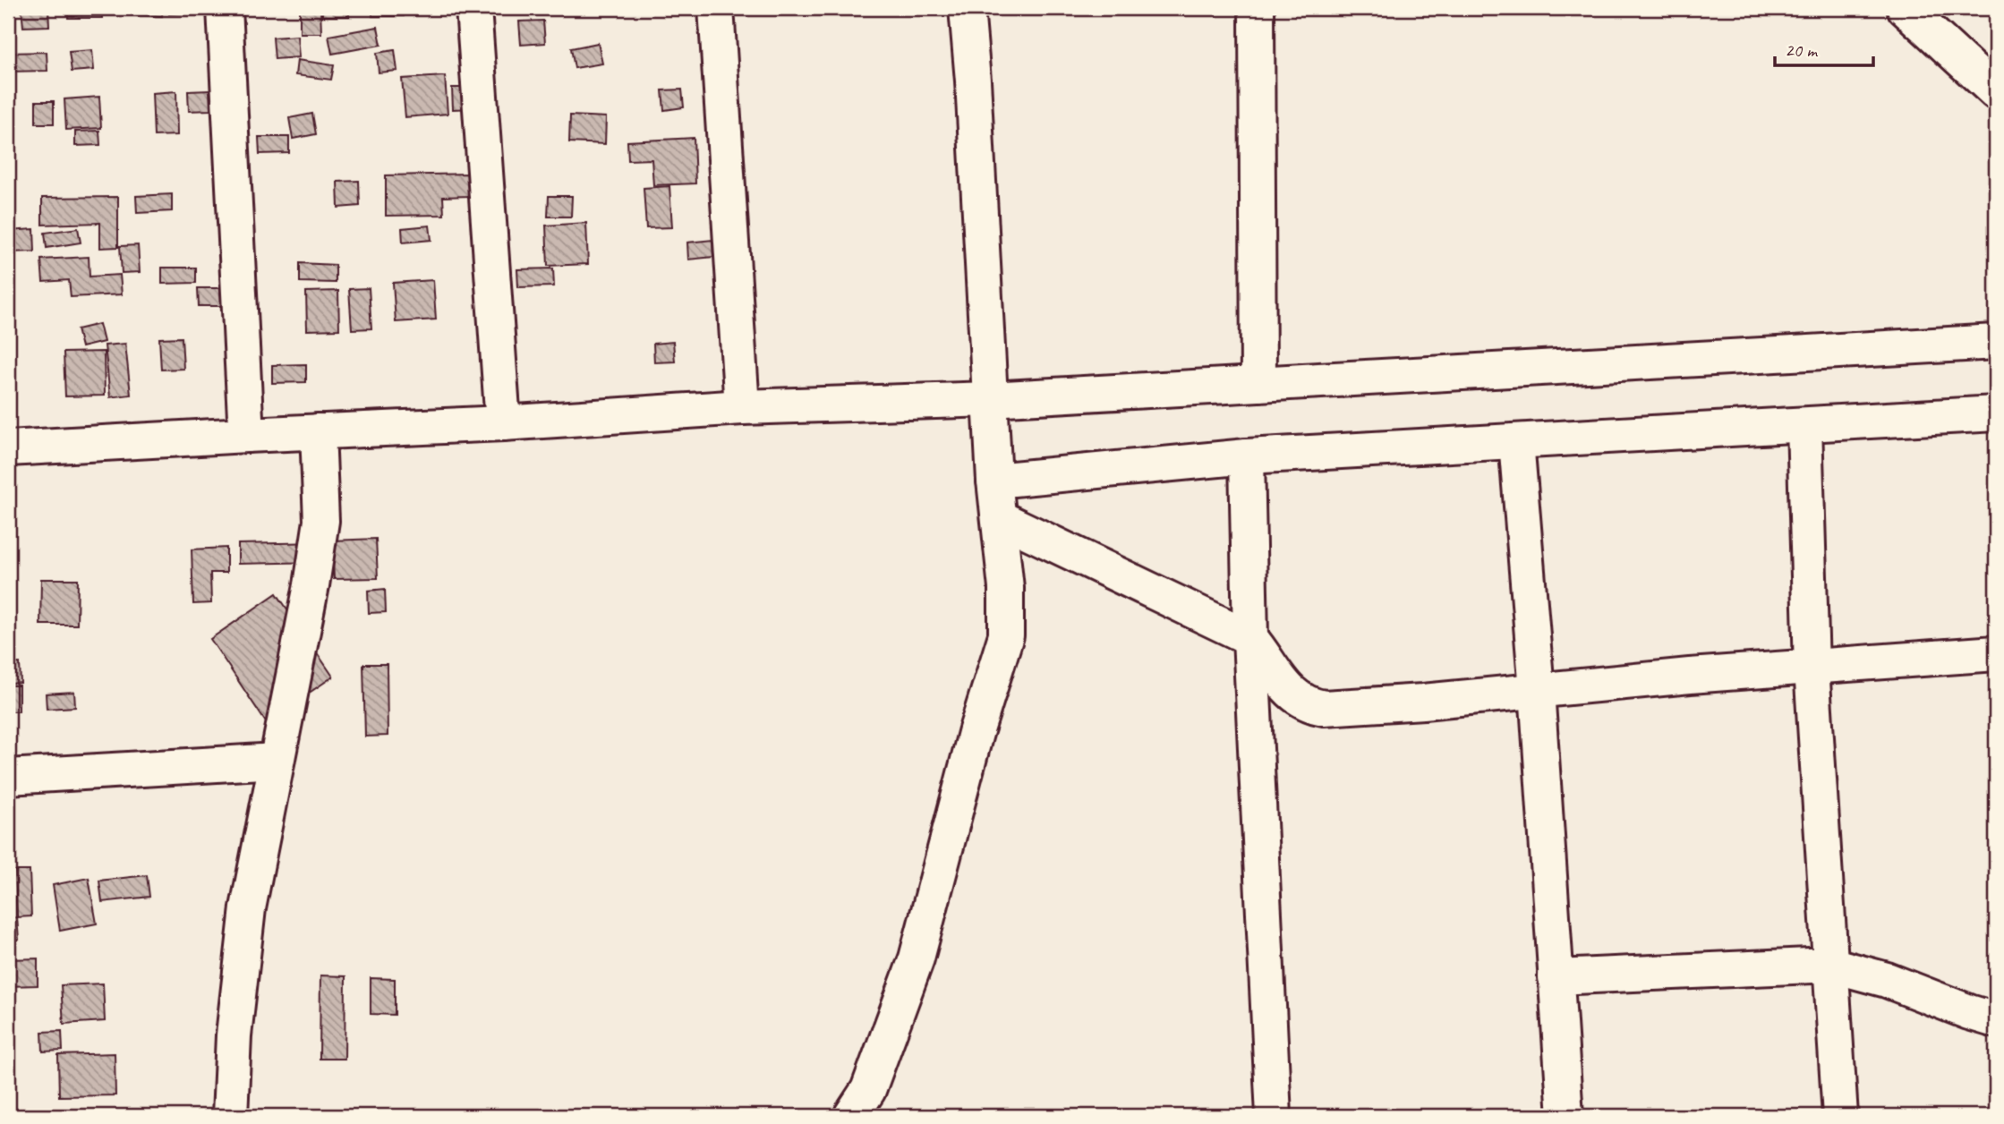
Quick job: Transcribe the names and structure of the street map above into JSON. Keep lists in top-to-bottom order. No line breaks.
{"scale_bar":"20 m"}
